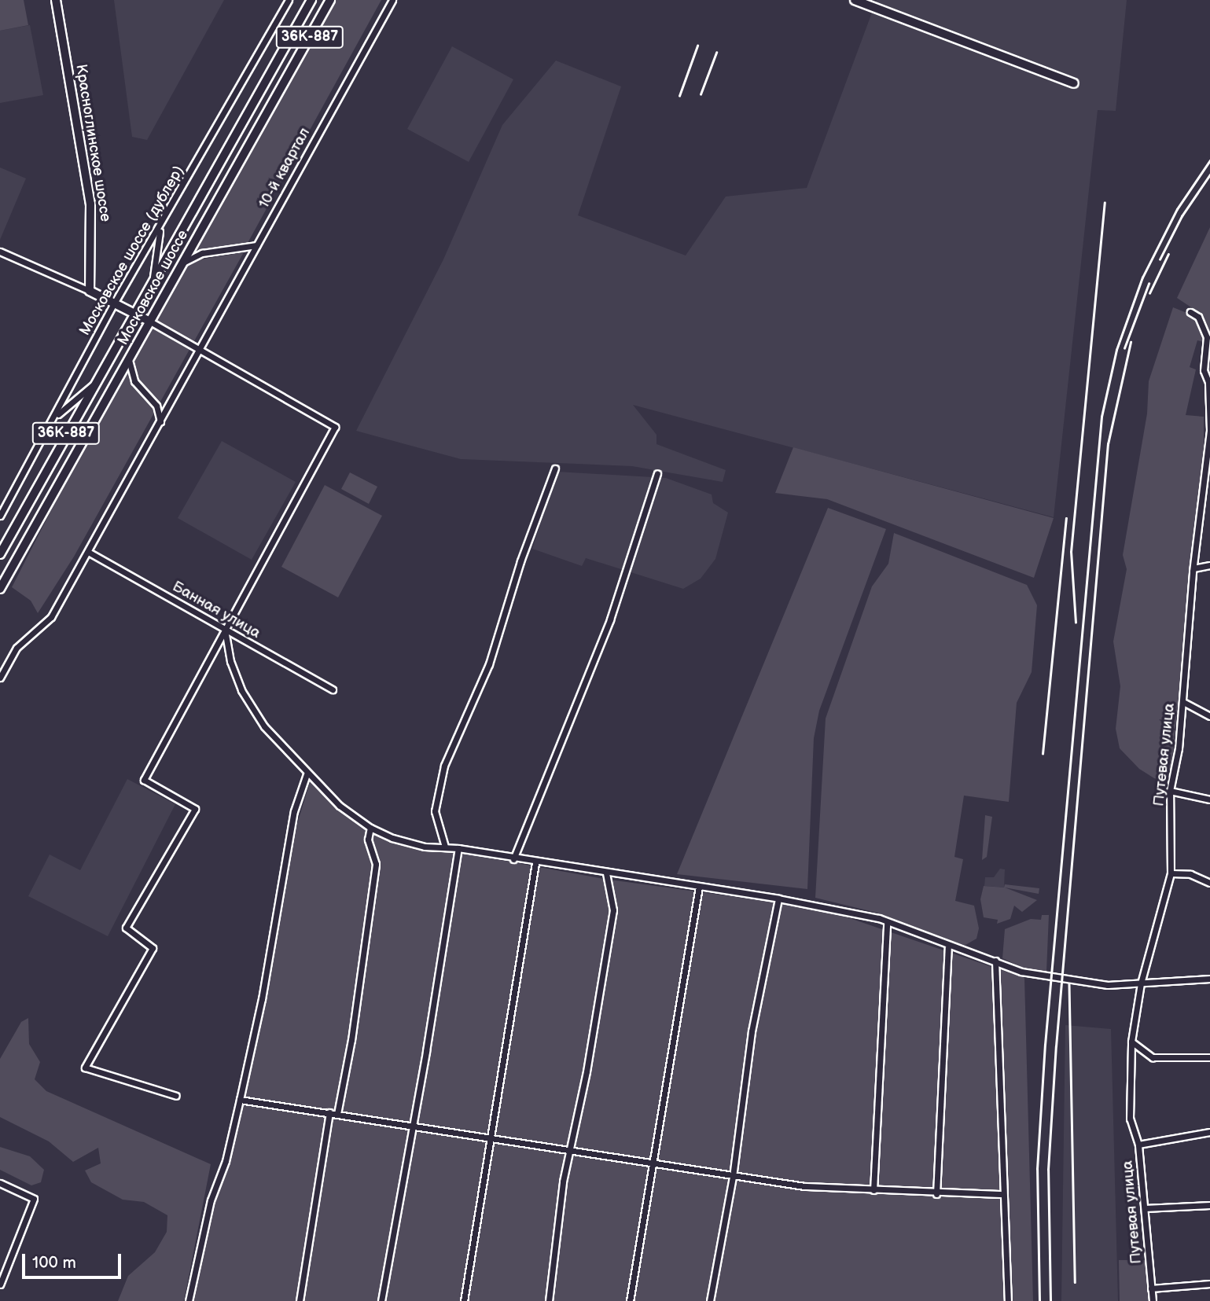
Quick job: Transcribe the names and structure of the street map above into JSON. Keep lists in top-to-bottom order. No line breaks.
{"streets":{"main road":["36К-887","Красноглинское шоссе","Московское шоссе"],"street":["10-й квартал","Московское шоссе (дублер)","Банная улица","Путевая улица"]},"crossings":[["10-й квартал","Банная улица"]],"scale_bar":"100 m"}
